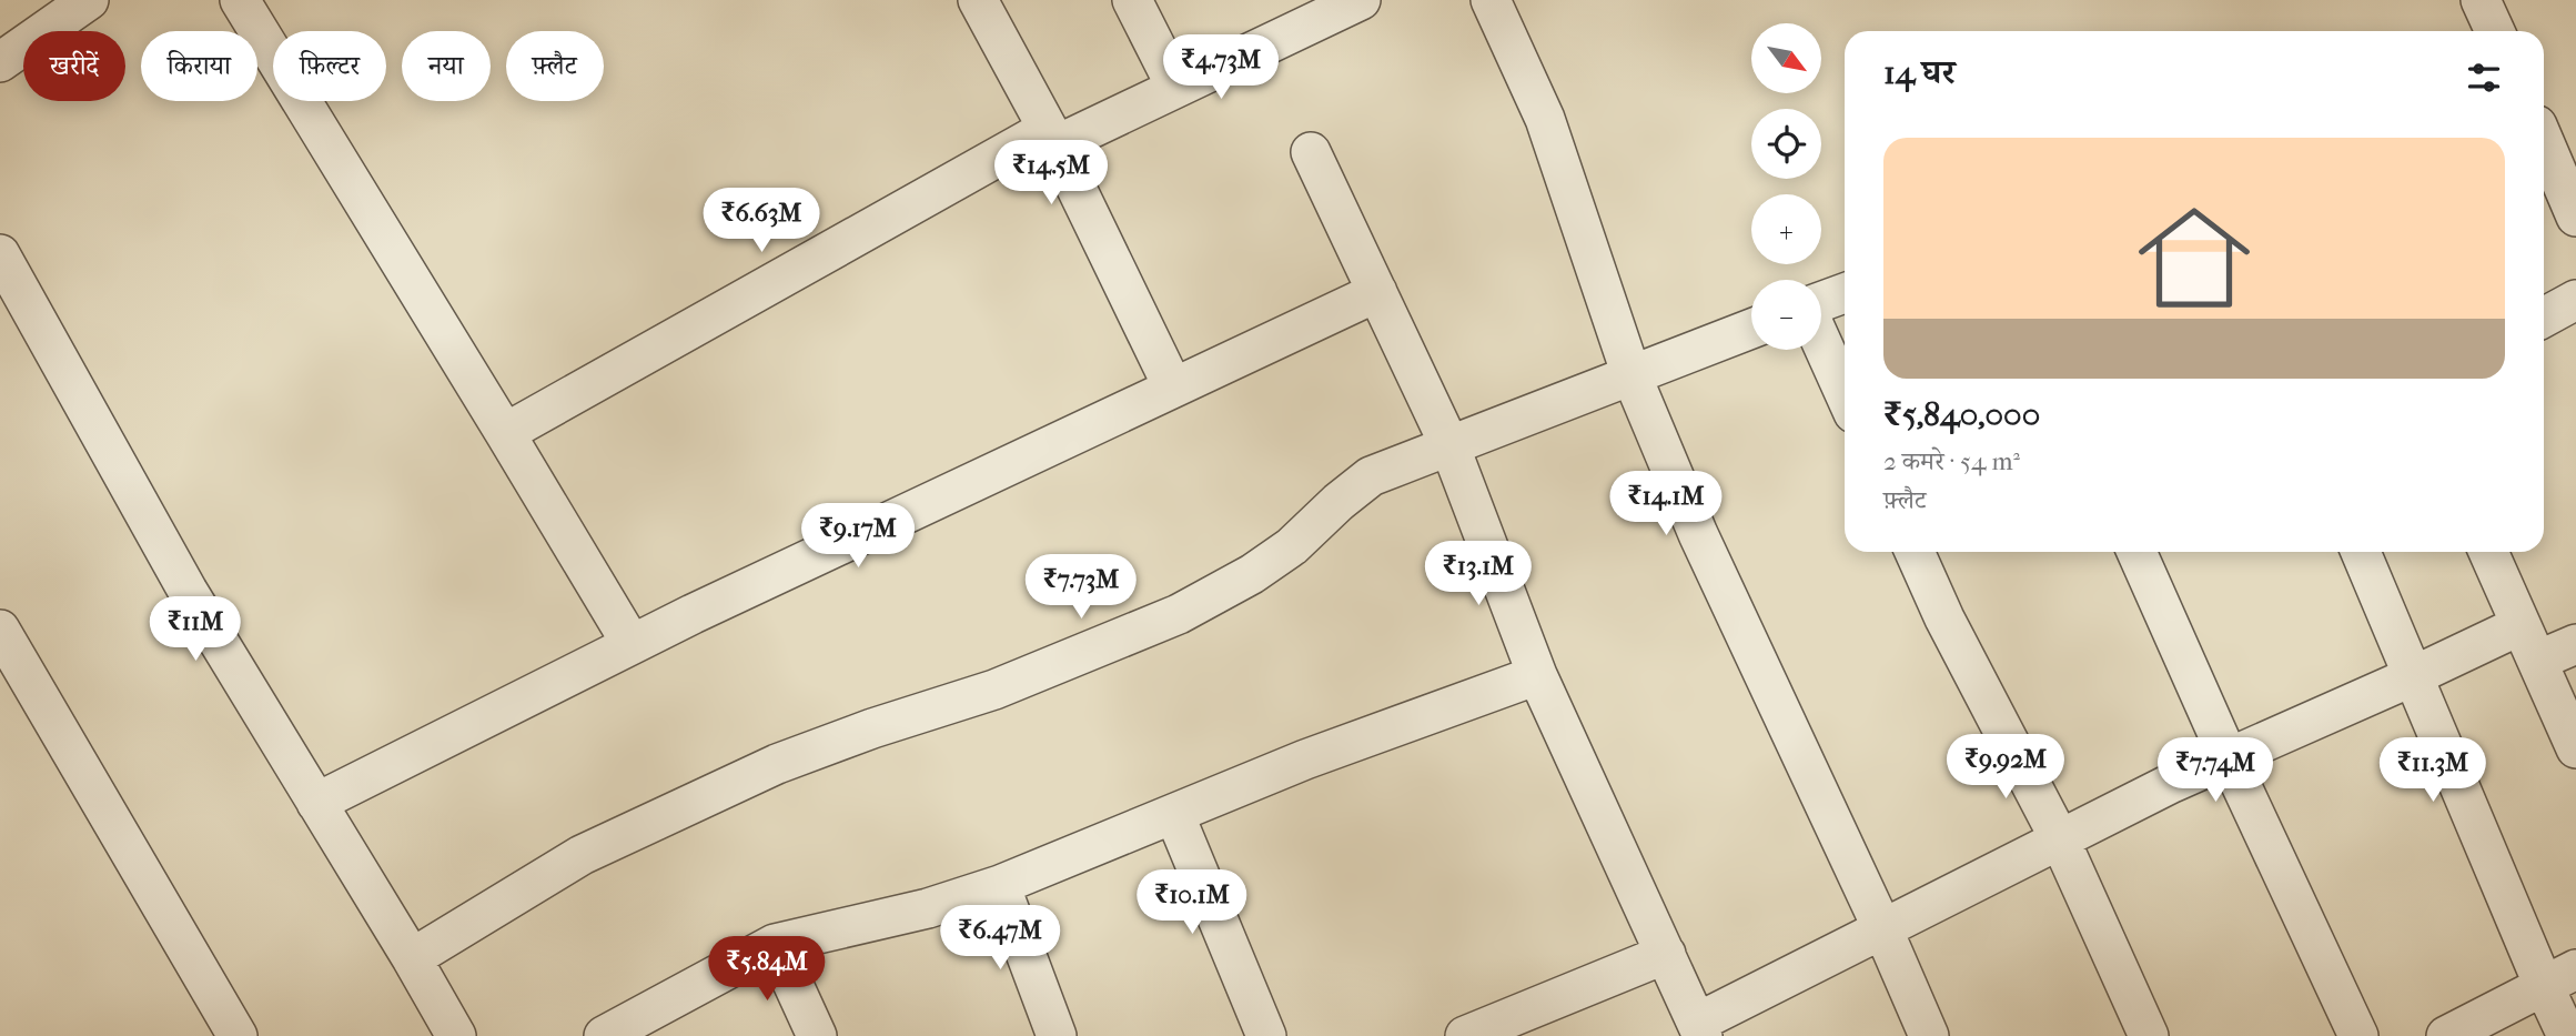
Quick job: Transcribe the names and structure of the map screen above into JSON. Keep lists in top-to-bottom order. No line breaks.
{"north":"bottom right","page":{"map_buttons":["+","−"],"chip":["खरीदें","किराया","फ़िल्टर","नया","फ़्लैट"],"heading":"14 घर","price":["₹4.73M","₹14.5M","₹6.63M","₹14.1M","₹9.17M","₹13.1M","₹7.73M","₹11M","₹9.92M","₹7.74M","₹11.3M","₹10.1M","₹6.47M","₹5.84M"],"list":[{"name":"₹5,840,000","note":"2 कमरे · 54 m² · फ़्लैट"}]}}
